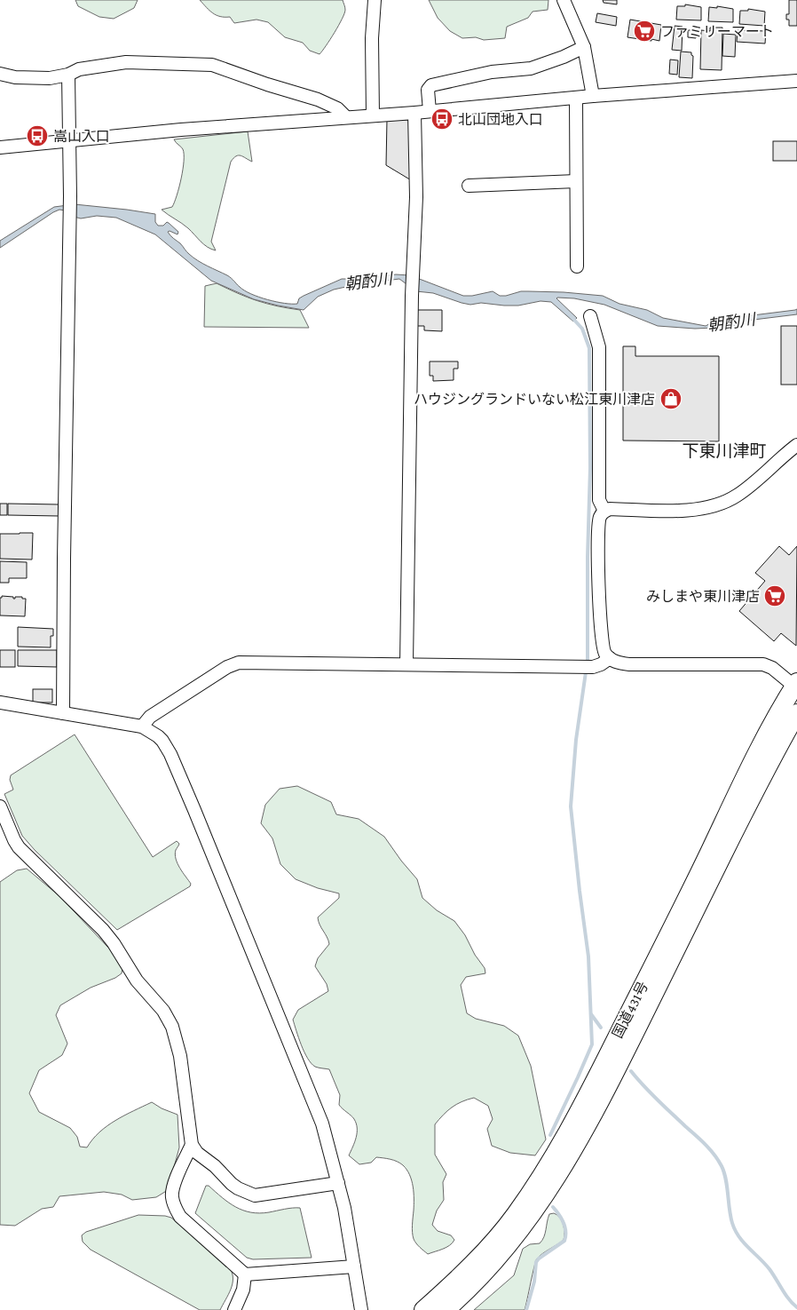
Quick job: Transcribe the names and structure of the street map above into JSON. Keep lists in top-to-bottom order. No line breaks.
{"streets":{"highway":["国道431号"]},"districts":["下東川津町"],"water":["朝酌川"],"places":{"supermarket":["ファミリーマート","みしまや東川津店"],"bus stop":["北山団地入口","嵩山入口"],"shop":["ハウジングランドいない松江東川津店"]}}
